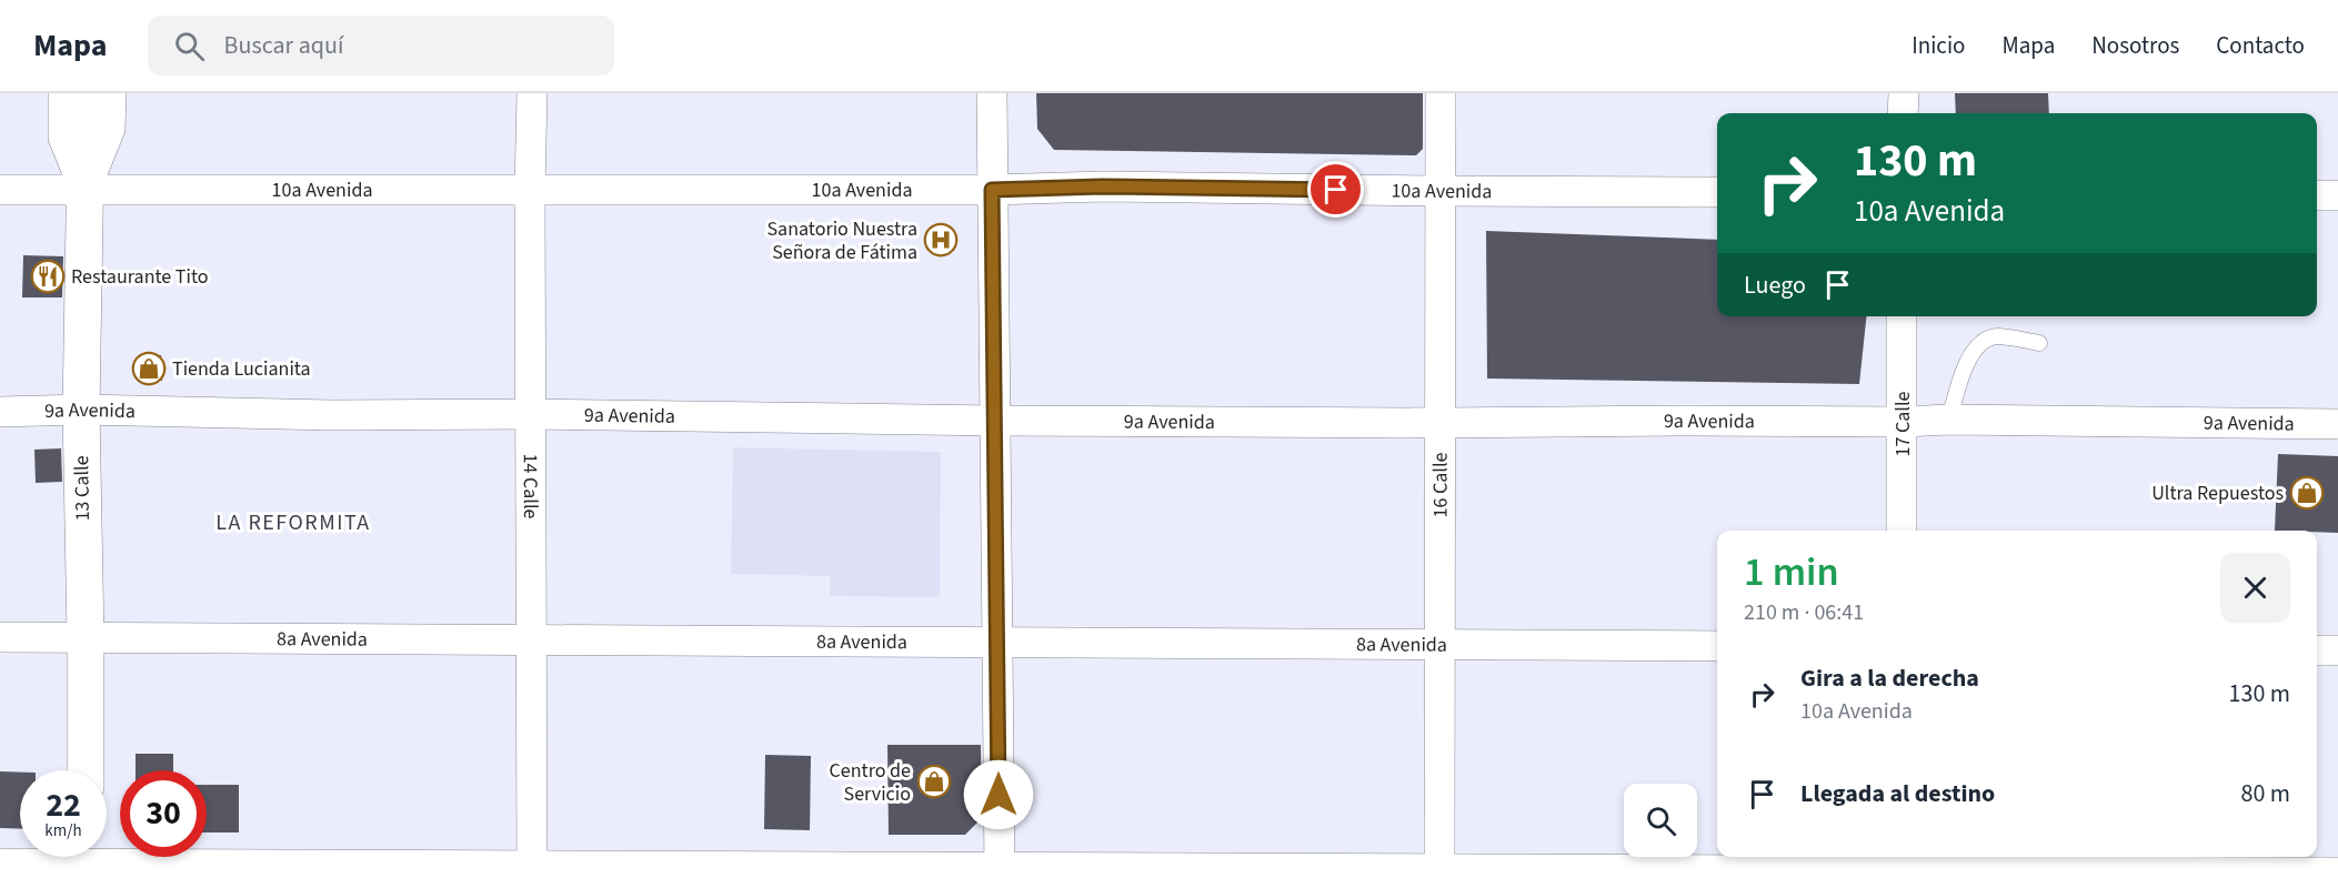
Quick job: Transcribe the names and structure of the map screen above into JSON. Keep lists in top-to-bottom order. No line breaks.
{"streets":{"main road":["13 Calle"],"street":["10a Avenida","9a Avenida","17 Calle","14 Calle","16 Calle","8a Avenida"]},"crossings":[["10a Avenida","14 Calle"],["10a Avenida","16 Calle"],["10a Avenida","13 Calle"],["9a Avenida","17 Calle"],["9a Avenida","14 Calle"],["9a Avenida","16 Calle"],["9a Avenida","13 Calle"],["14 Calle","8a Avenida"],["16 Calle","8a Avenida"],["13 Calle","8a Avenida"]],"districts":["LA REFORMITA"],"places":{"hospital":["Sanatorio Nuestra Señora de Fátima"],"restaurant":["Restaurante Tito"],"shop":["Tienda Lucianita","Ultra Repuestos","Centro de Servicio"]},"page":{"header":"Mapa","search":"Buscar aquí","nav":["Inicio","Mapa","Nosotros","Contacto"],"turn":["130 m","10a Avenida"],"then":"Luego","heading":["1 min","210 m · 06:41"],"list":[{"name":"Gira a la derecha","note":"10a Avenida","value":"130 m"},{"name":"Llegada al destino","value":"80 m"}],"speed":"22 km/h","limit":"30"}}
